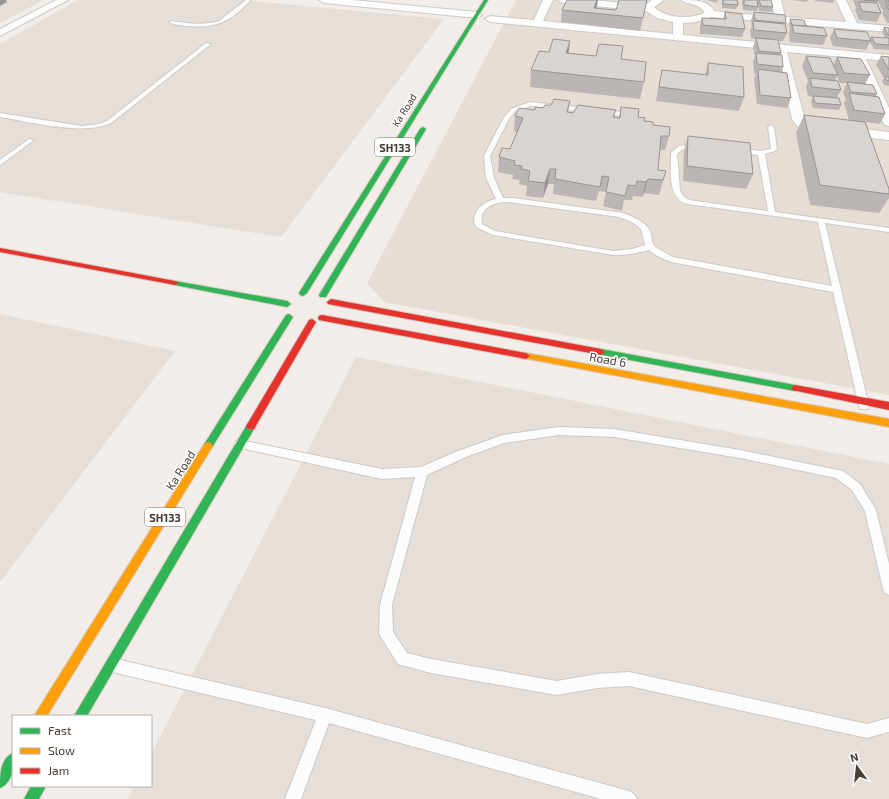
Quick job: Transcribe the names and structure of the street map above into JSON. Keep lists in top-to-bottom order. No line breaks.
{"streets":{"main road":["Ka Road","SH133","Road 6"]},"crossings":[["Ka Road","SH133"],["Ka Road","Road 6"],["SH133","Road 6"]],"legend":["Fast","Slow","Jam"],"north":"top"}
